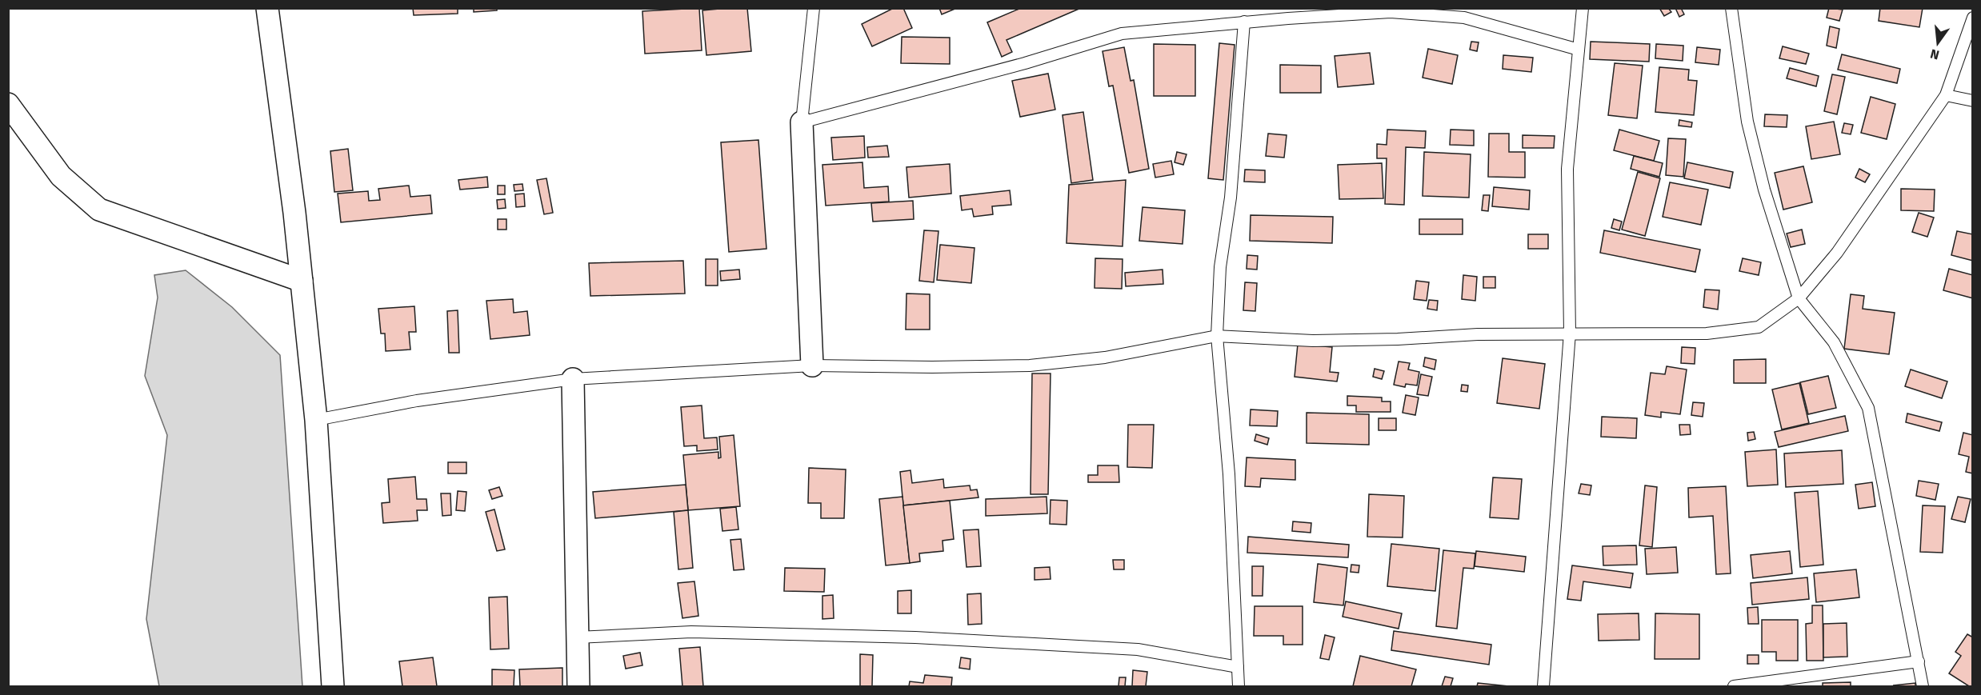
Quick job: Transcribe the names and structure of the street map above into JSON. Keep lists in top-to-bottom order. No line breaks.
{"north":"bottom"}
